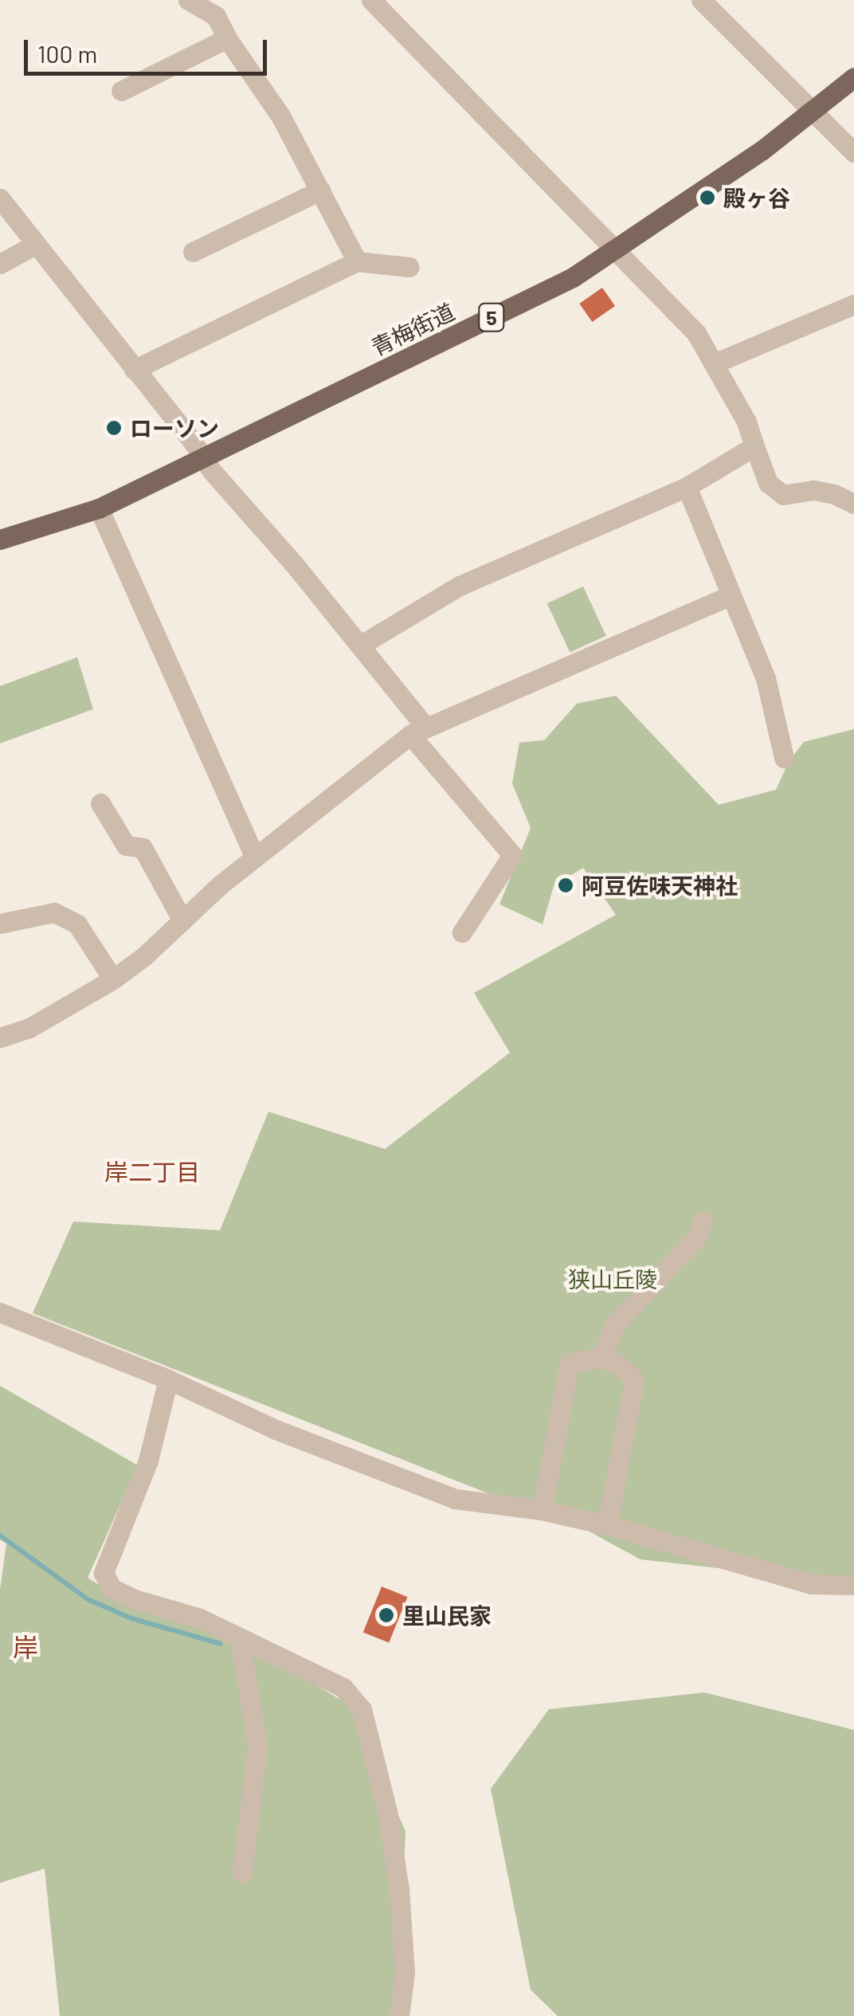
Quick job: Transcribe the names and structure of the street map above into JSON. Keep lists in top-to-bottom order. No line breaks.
{"streets":{"main road":["5","青梅街道"]},"districts":["岸二丁目","岸"],"parks":["狭山丘陵"],"places":["殿ヶ谷","ローソン","阿豆佐味天神社","里山民家"],"scale_bar":"100 m"}
